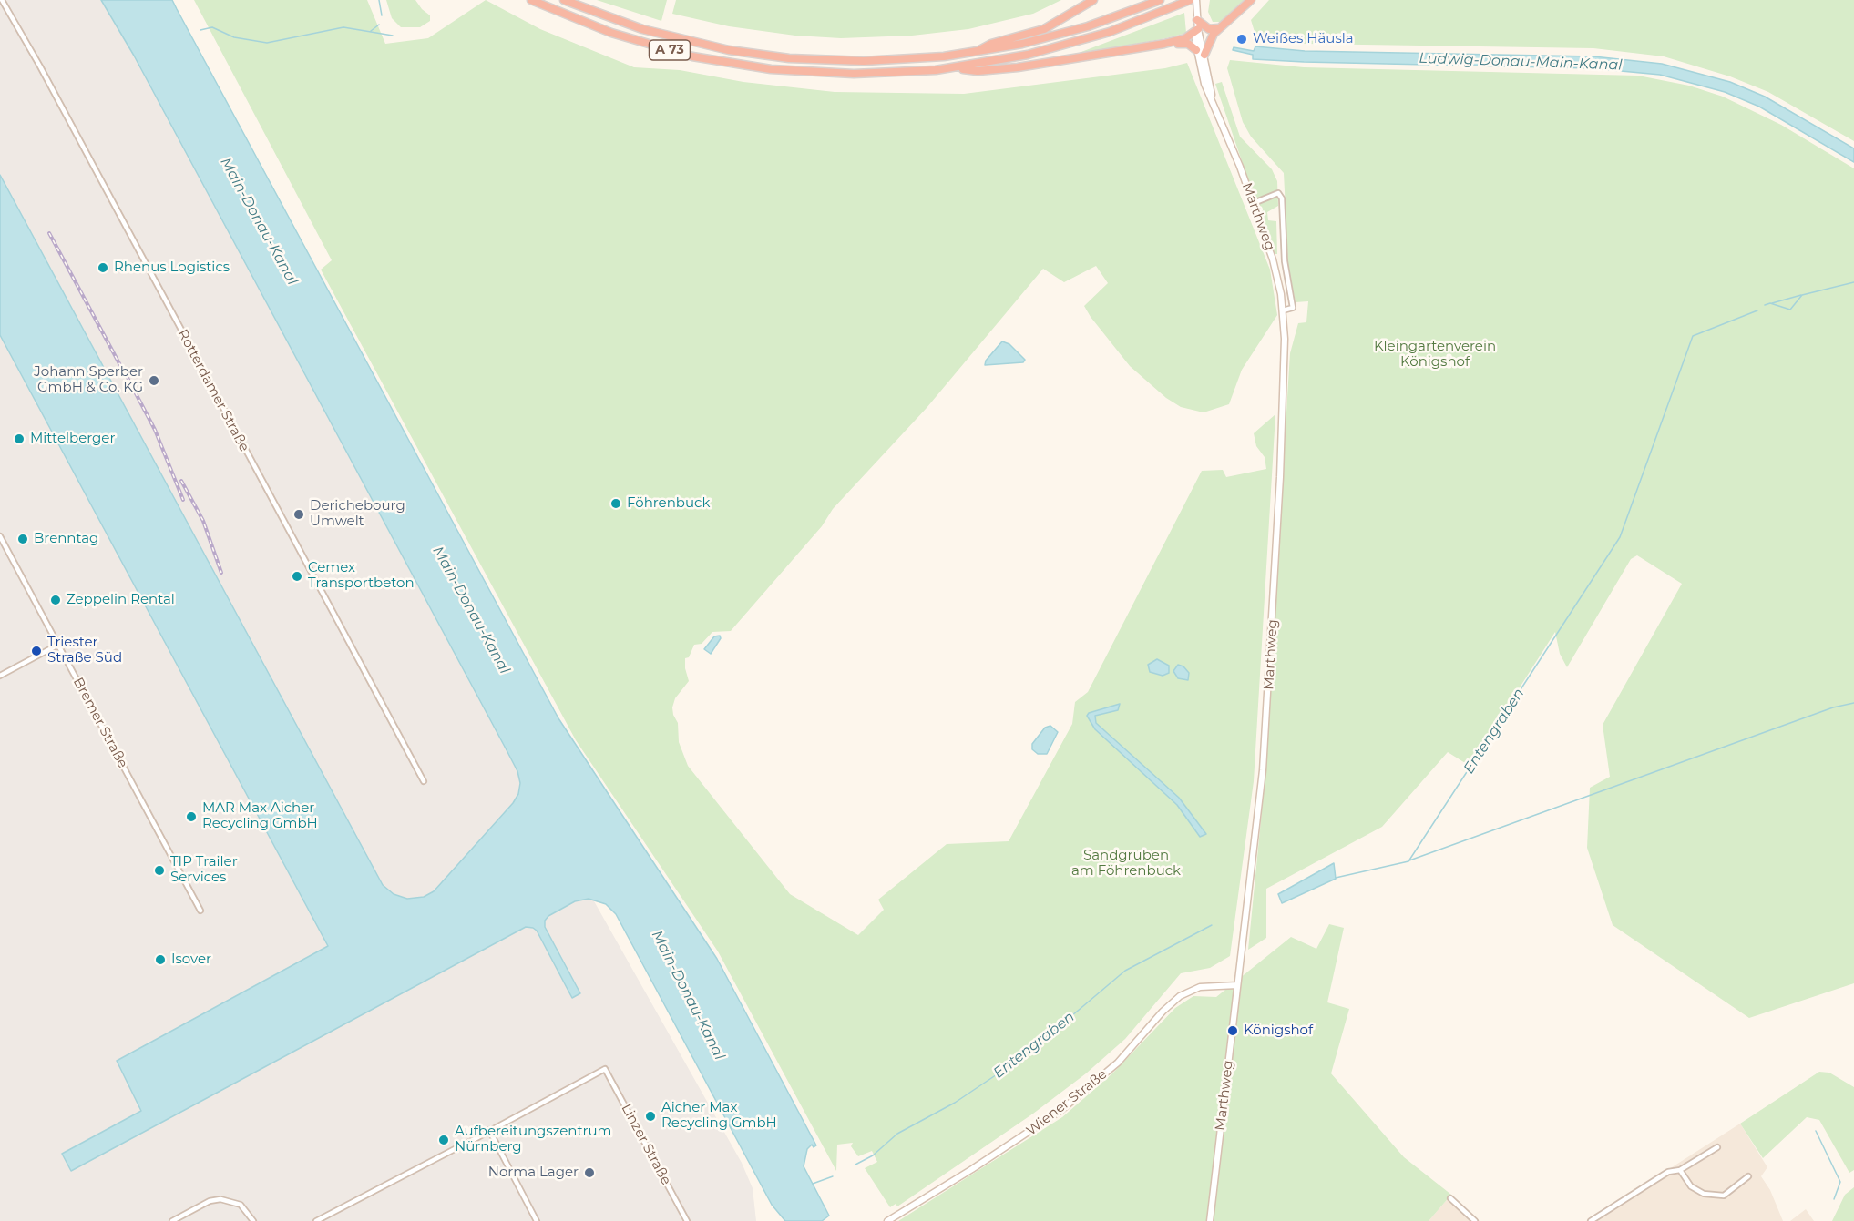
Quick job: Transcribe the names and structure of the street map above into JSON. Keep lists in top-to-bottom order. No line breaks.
{"streets":{"highway":["A 73"],"main road":["Marthweg","Wiener Straße"],"street":["Rotterdamer Straße","Bremer Straße","Linzer Straße"]},"crossings":[["Marthweg","Wiener Straße"]],"water":["Ludwig-Donau-Main-Kanal","Main-Donau-Kanal","Entengraben"],"parks":["Kleingartenverein Königshof","Sandgruben am Föhrenbuck"],"places":["Weißes Häusla","Rhenus Logistics","Johann Sperber GmbH & Co. KG","Mittelberger","Föhrenbuck","Derichebourg Umwelt","Brenntag","Cemex Transportbeton","Zeppelin Rental","Triester Straße Süd","MAR Max Aicher Recycling GmbH","TIP Trailer Services","Isover","Königshof","Aicher Max Recycling GmbH","Aufbereitungszentrum Nürnberg","Norma Lager"]}
